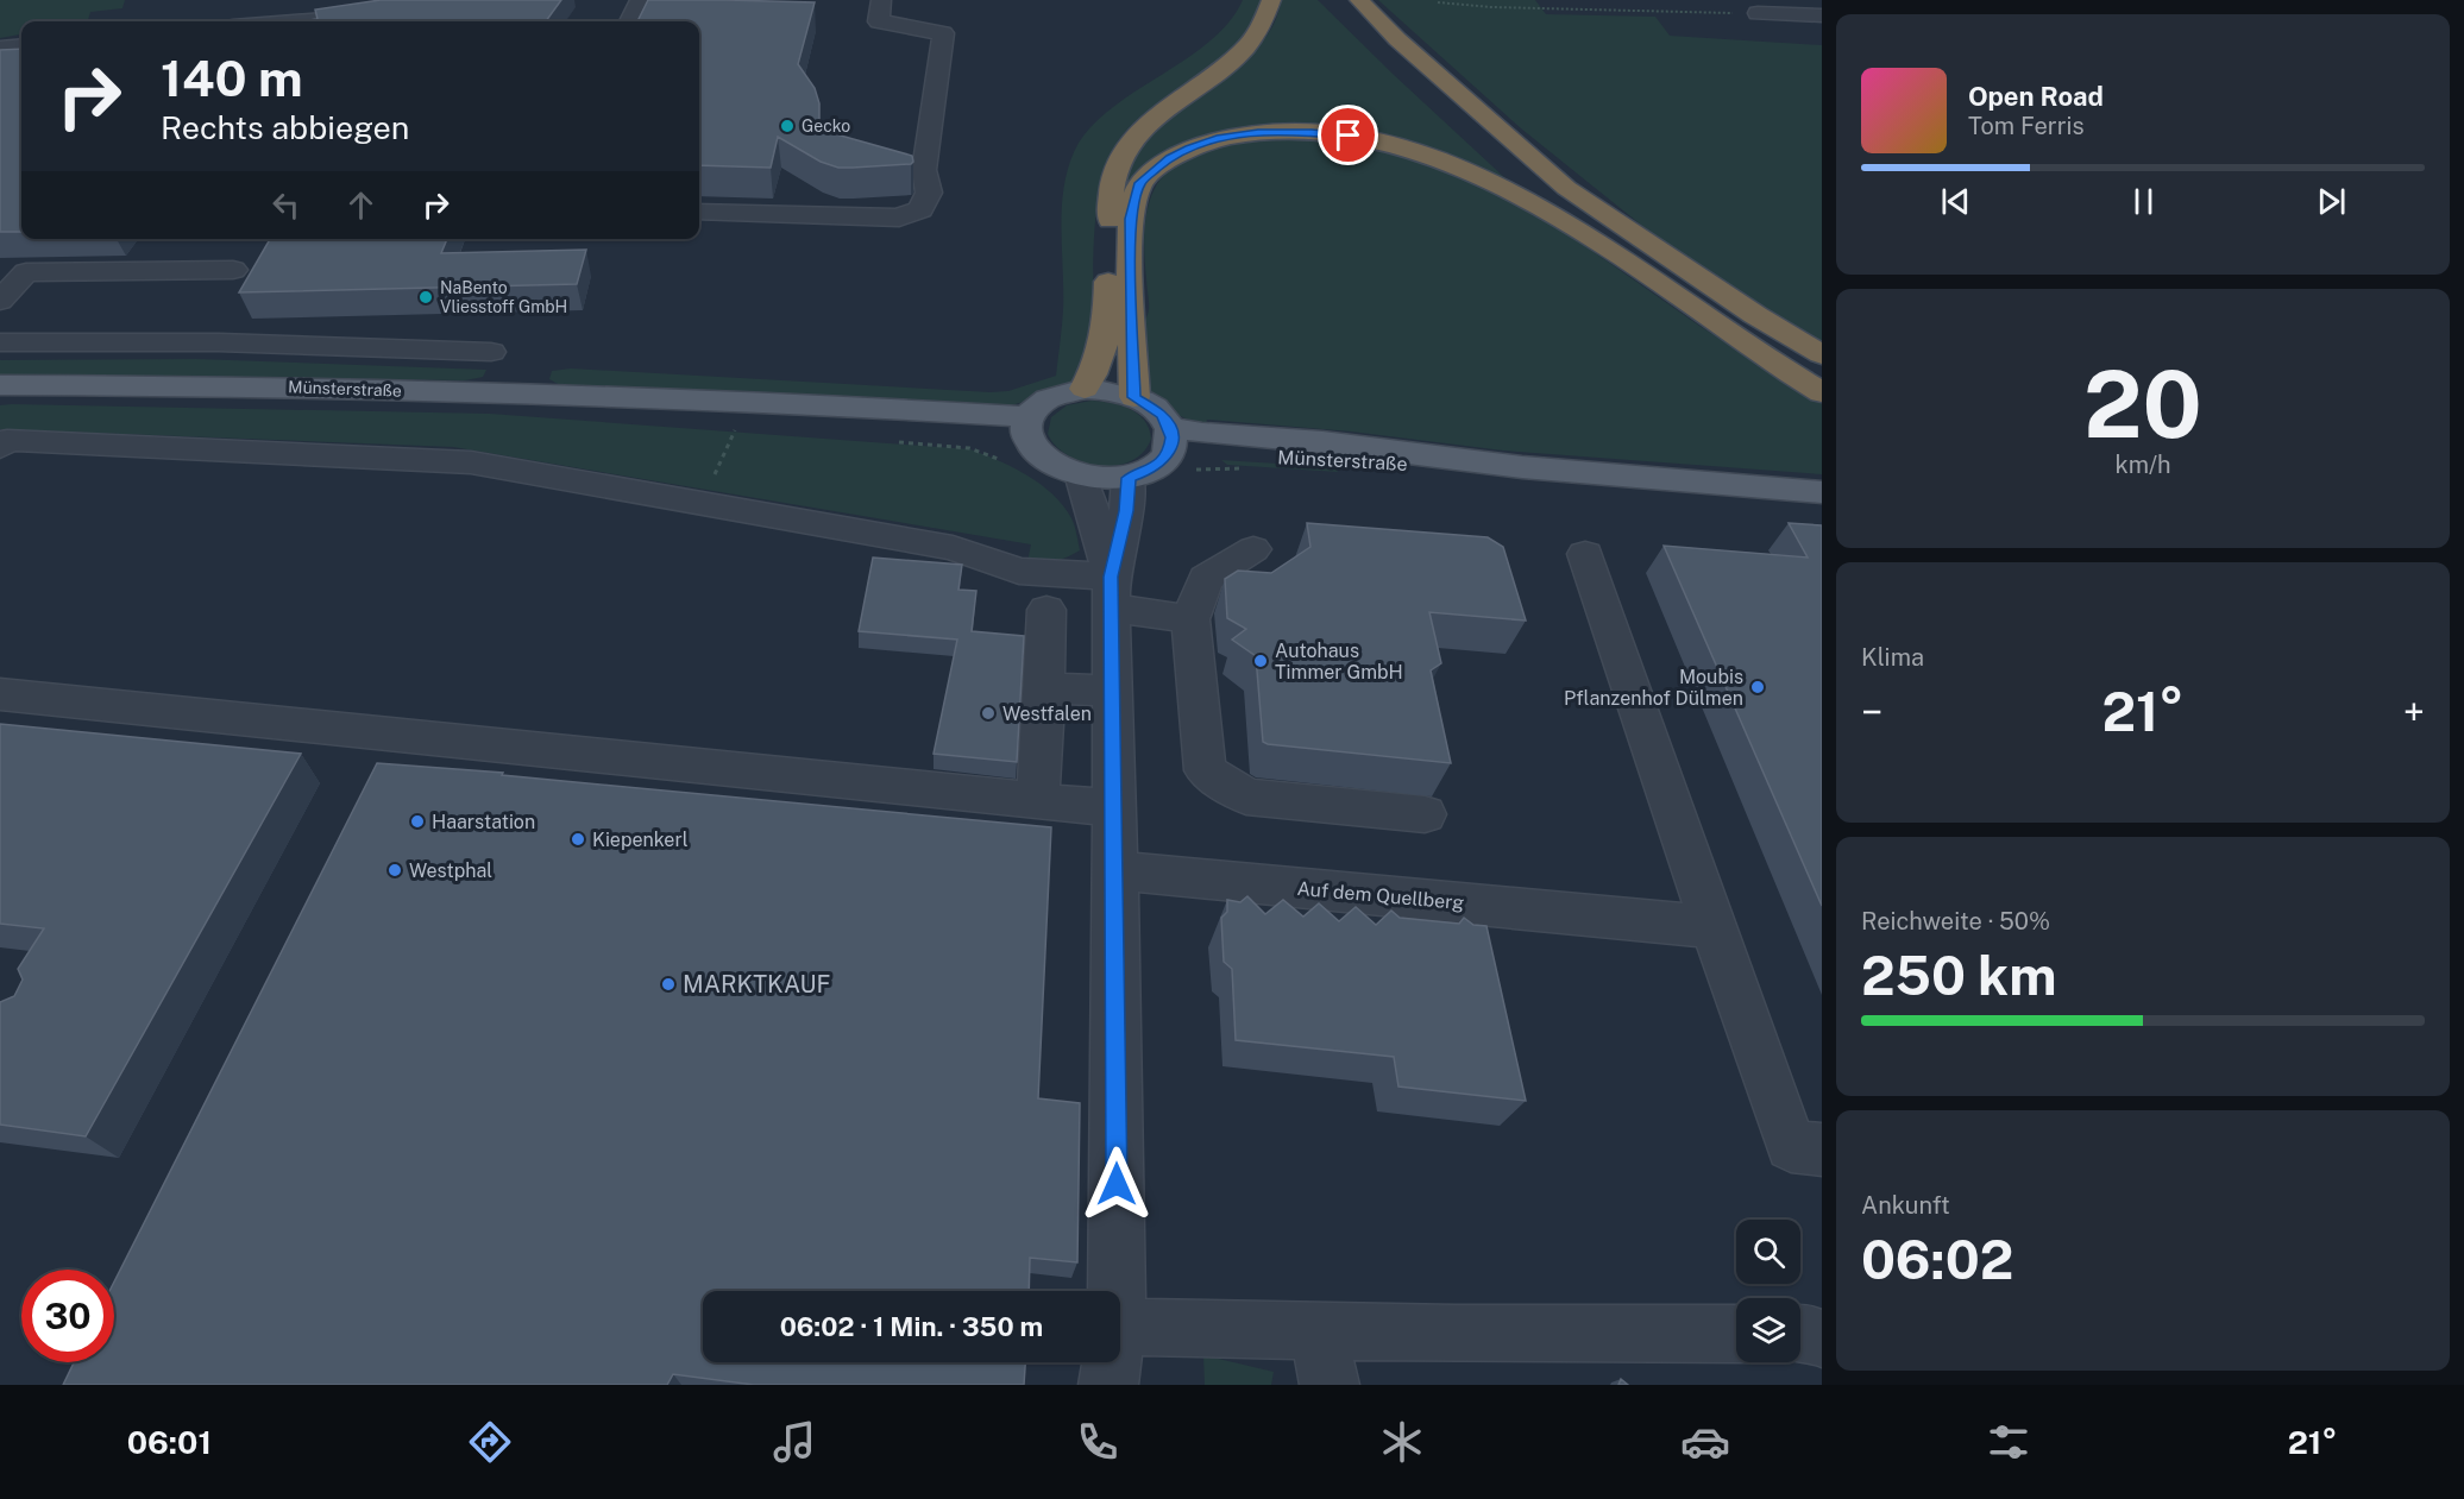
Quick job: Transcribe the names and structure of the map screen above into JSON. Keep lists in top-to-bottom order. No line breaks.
{"streets":{"main road":["Münsterstraße"],"street":["Auf dem Quellberg"]},"places":["Gecko","NaBento Vliesstoff GmbH","Autohaus Timmer GmbH","Moubis Pflanzenhof Dülmen","Westfalen","Haarstation","Kiepenkerl","Westphal","MARKTKAUF"],"page":{"turn":["140 m","Rechts abbiegen"],"song":["Open Road","Tom Ferris"],"tile":[["20","km/h"],"Klima",["Reichweite · 50%","250 km"],["Ankunft","06:02"]],"heat":["−","21°","+"],"limit":"30","trip":"06:02 · 1 Min. · 350 m","tabs":["06:01","21°"]}}
